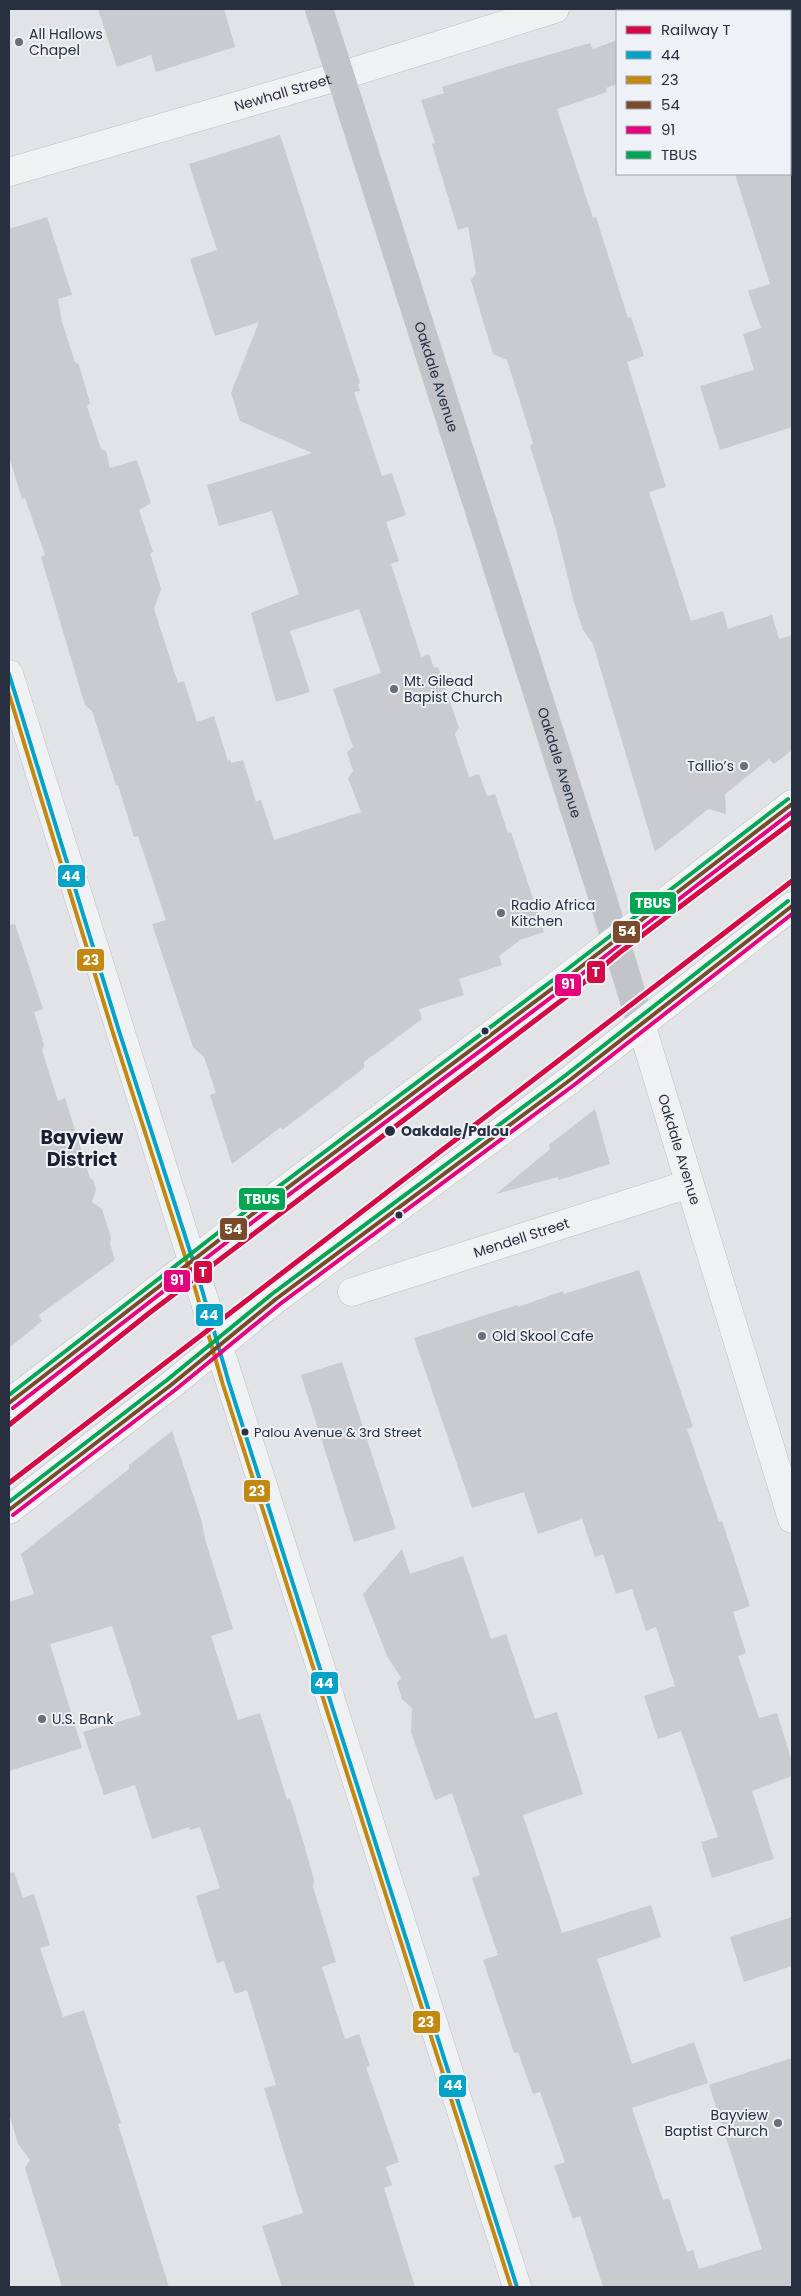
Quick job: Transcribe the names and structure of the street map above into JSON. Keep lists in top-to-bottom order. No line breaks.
{"streets":{"main road":["Oakdale Avenue"],"street":["Newhall Street","Mendell Street"]},"crossings":[["Newhall Street","Oakdale Avenue"],["Oakdale Avenue","Mendell Street"]],"districts":["Bayview District"],"places":["All Hallows Chapel","Mt. Gilead Bapist Church","Tallio’s","Radio Africa Kitchen","Oakdale/Palou","Old Skool Cafe","Palou Avenue & 3rd Street","U.S. Bank","Bayview Baptist Church"],"lines":["transit line 44","transit line 23","transit line TBUS","transit line 54","transit line 91","rail line T"],"legend":["Railway T","44","23","54","91","TBUS"]}
